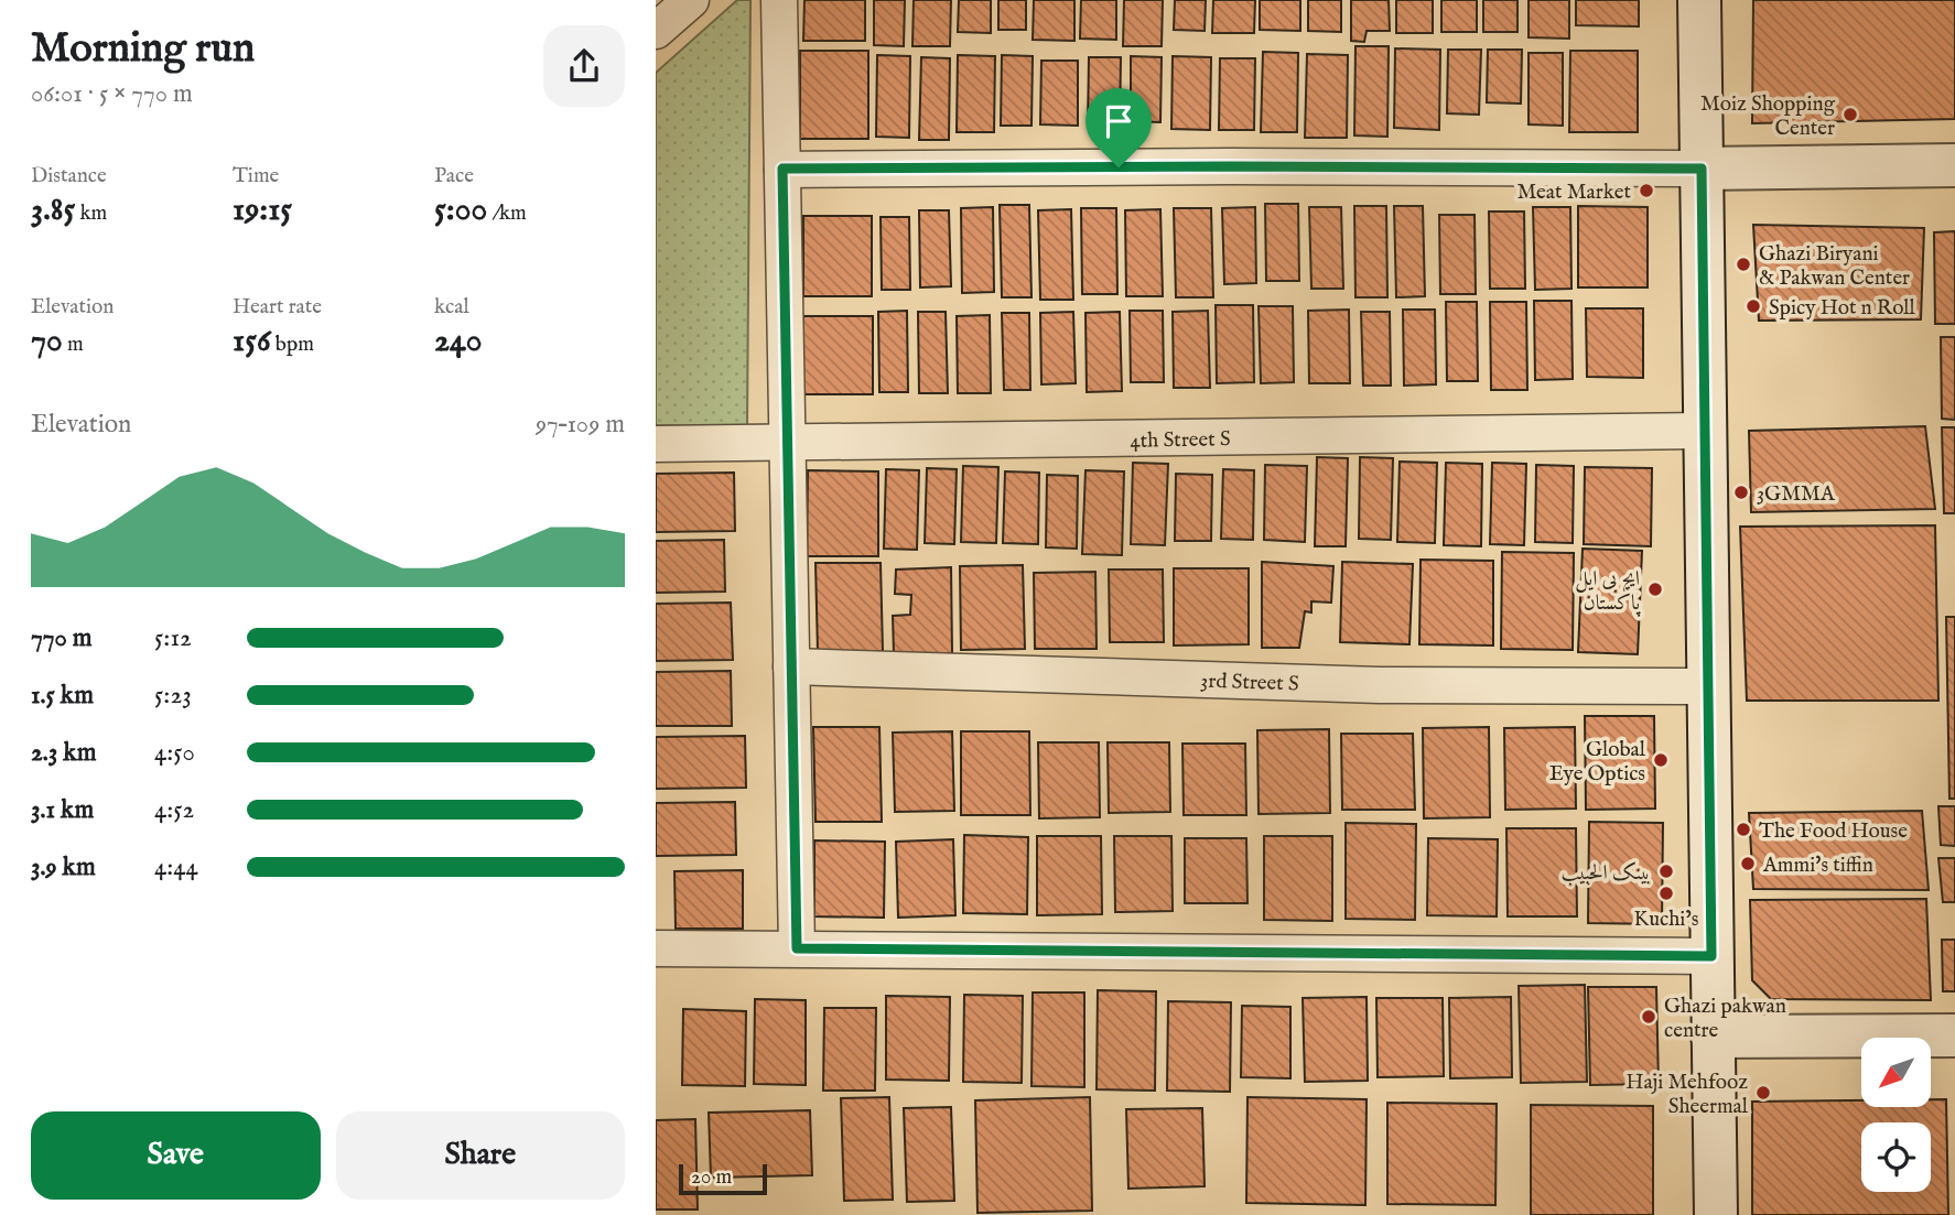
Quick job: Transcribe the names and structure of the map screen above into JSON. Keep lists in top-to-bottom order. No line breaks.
{"streets":{"street":["4th Street S","3rd Street S"]},"places":["Moiz Shopping Center","Meat Market","Ghazi Biryani & Pakwan Center","Spicy Hot n Roll","3GMMA","ایچ بی ایل پاکستان","Global Eye Optics","The Food House","Ammi's tiffin","بينک الحبيب","Kuchi’s","Ghazi pakwan centre","Haji Mehfooz Sheermal"],"scale_bar":"20 m","north":"bottom left","page":{"heading":["Morning run","06:01 · 5 × 770 m"],"stats":[["Distance","3.85 km"],["Time","19:15"],["Pace","5:00 /km"],["Elevation","70 m"],["Heart rate","156 bpm"],["kcal","240"]],"chart":["Elevation","97–109 m"],"list":[{"name":"770 m","note":"5:12"},{"name":"1.5 km","note":"5:23"},{"name":"2.3 km","note":"4:50"},{"name":"3.1 km","note":"4:52"},{"name":"3.9 km","note":"4:44"}],"buttons":["Save","Share"],"scale":"20 m"}}
